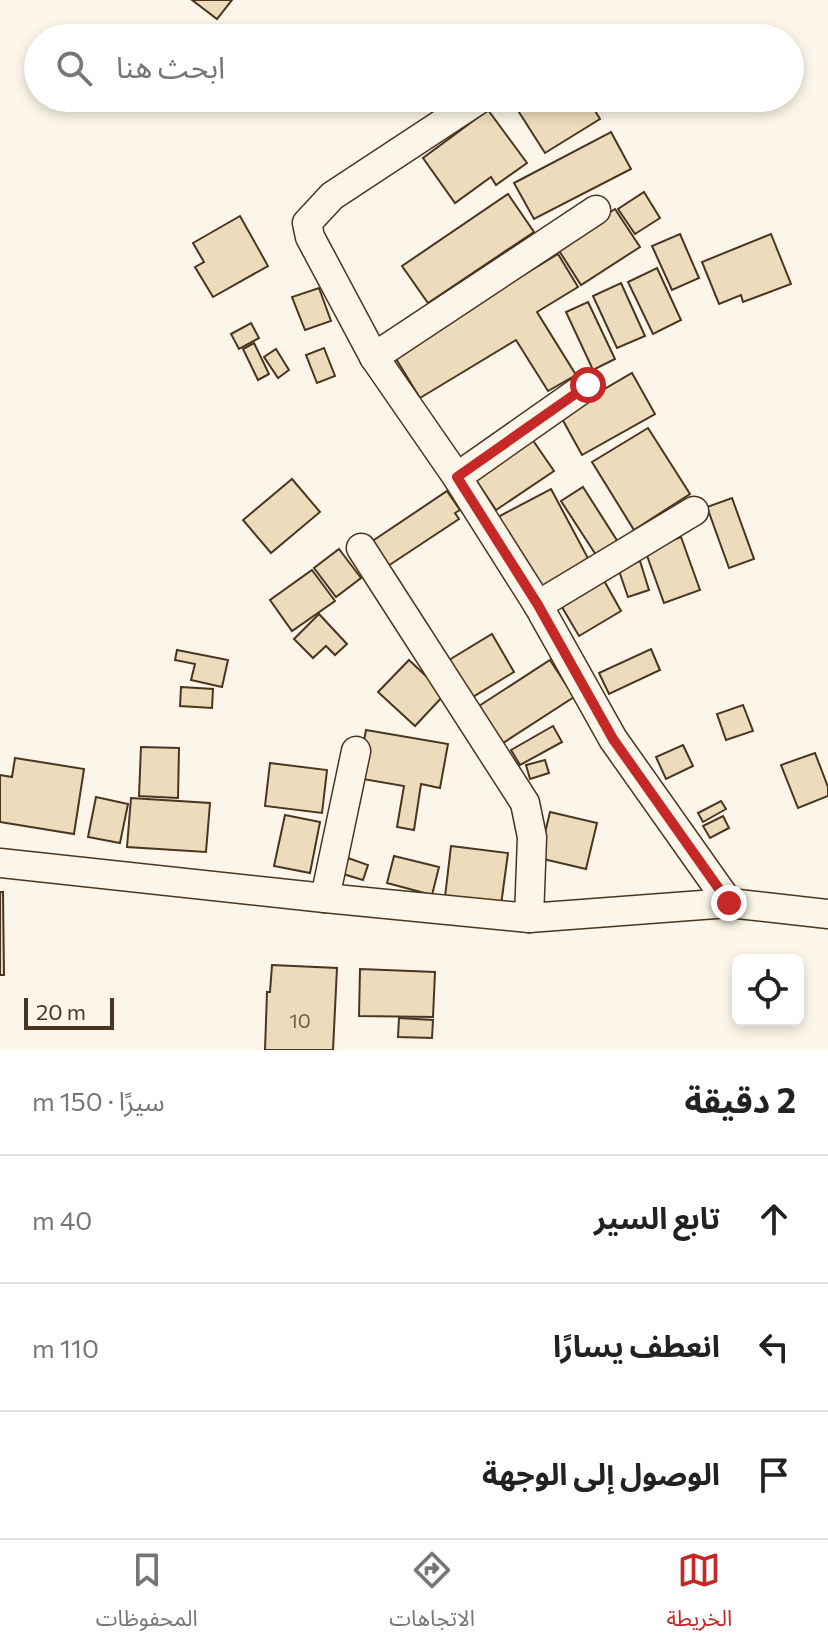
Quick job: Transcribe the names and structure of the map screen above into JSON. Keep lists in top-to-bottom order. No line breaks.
{"house_numbers":["10"],"scale_bar":"20 m","page":{"search":"ابحث هنا","scale":"20 m","heading":["2 دقيقة","سيرًا · 150 m"],"list":[["تابع السير","40 m"],["انعطف يسارًا","110 m"],"الوصول إلى الوجهة"],"nav":["الخريطة","الاتجاهات","المحفوظات"]}}
